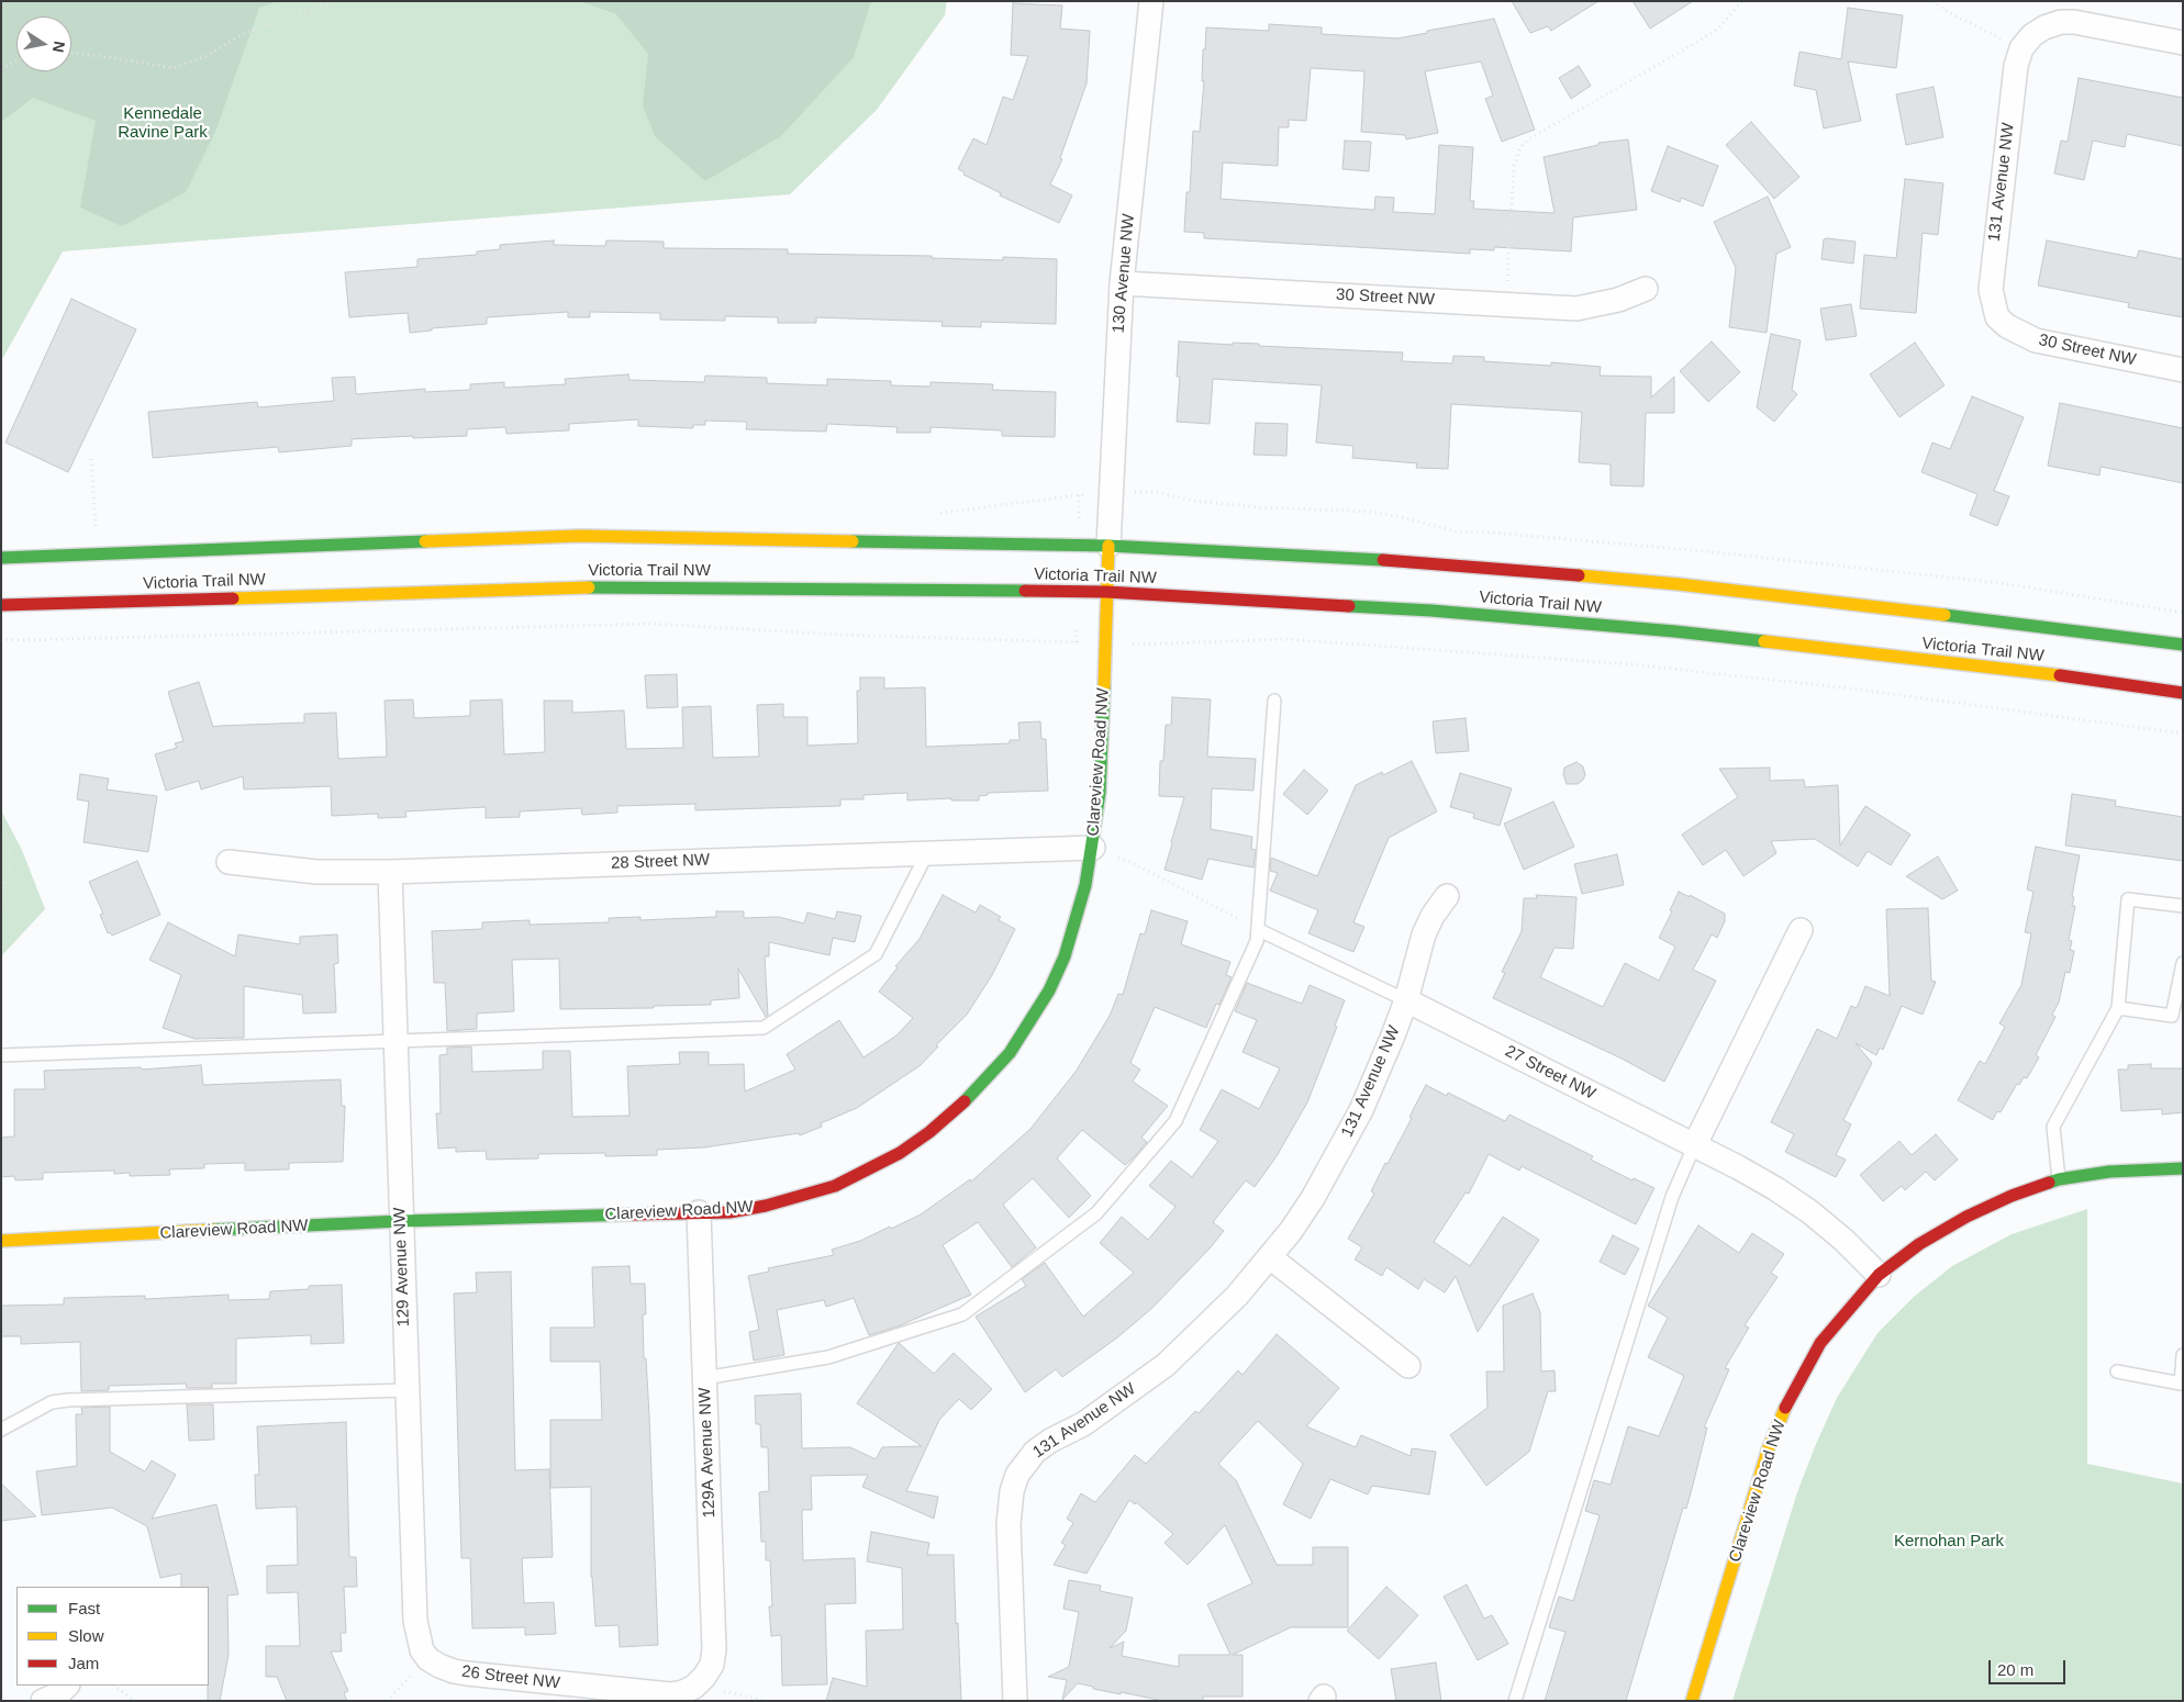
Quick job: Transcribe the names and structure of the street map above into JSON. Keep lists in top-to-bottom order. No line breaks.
{"streets":{"main road":["Victoria Trail NW","Clareview Road NW"],"street":["131 Avenue NW","130 Avenue NW","30 Street NW","28 Street NW","27 Street NW","129 Avenue NW","129A Avenue NW","26 Street NW"]},"crossings":[["131 Avenue NW","30 Street NW"],["131 Avenue NW","27 Street NW"],["130 Avenue NW","30 Street NW"],["130 Avenue NW","Victoria Trail NW"],["130 Avenue NW","Clareview Road NW"],["Victoria Trail NW","Clareview Road NW"],["Clareview Road NW","28 Street NW"],["Clareview Road NW","27 Street NW"],["Clareview Road NW","129 Avenue NW"],["Clareview Road NW","129A Avenue NW"],["28 Street NW","129 Avenue NW"],["129 Avenue NW","26 Street NW"],["129A Avenue NW","26 Street NW"]],"parks":["Kennedale Ravine Park","Kernohan Park"],"legend":["Fast","Slow","Jam"],"scale_bar":"20 m","north":"right"}
